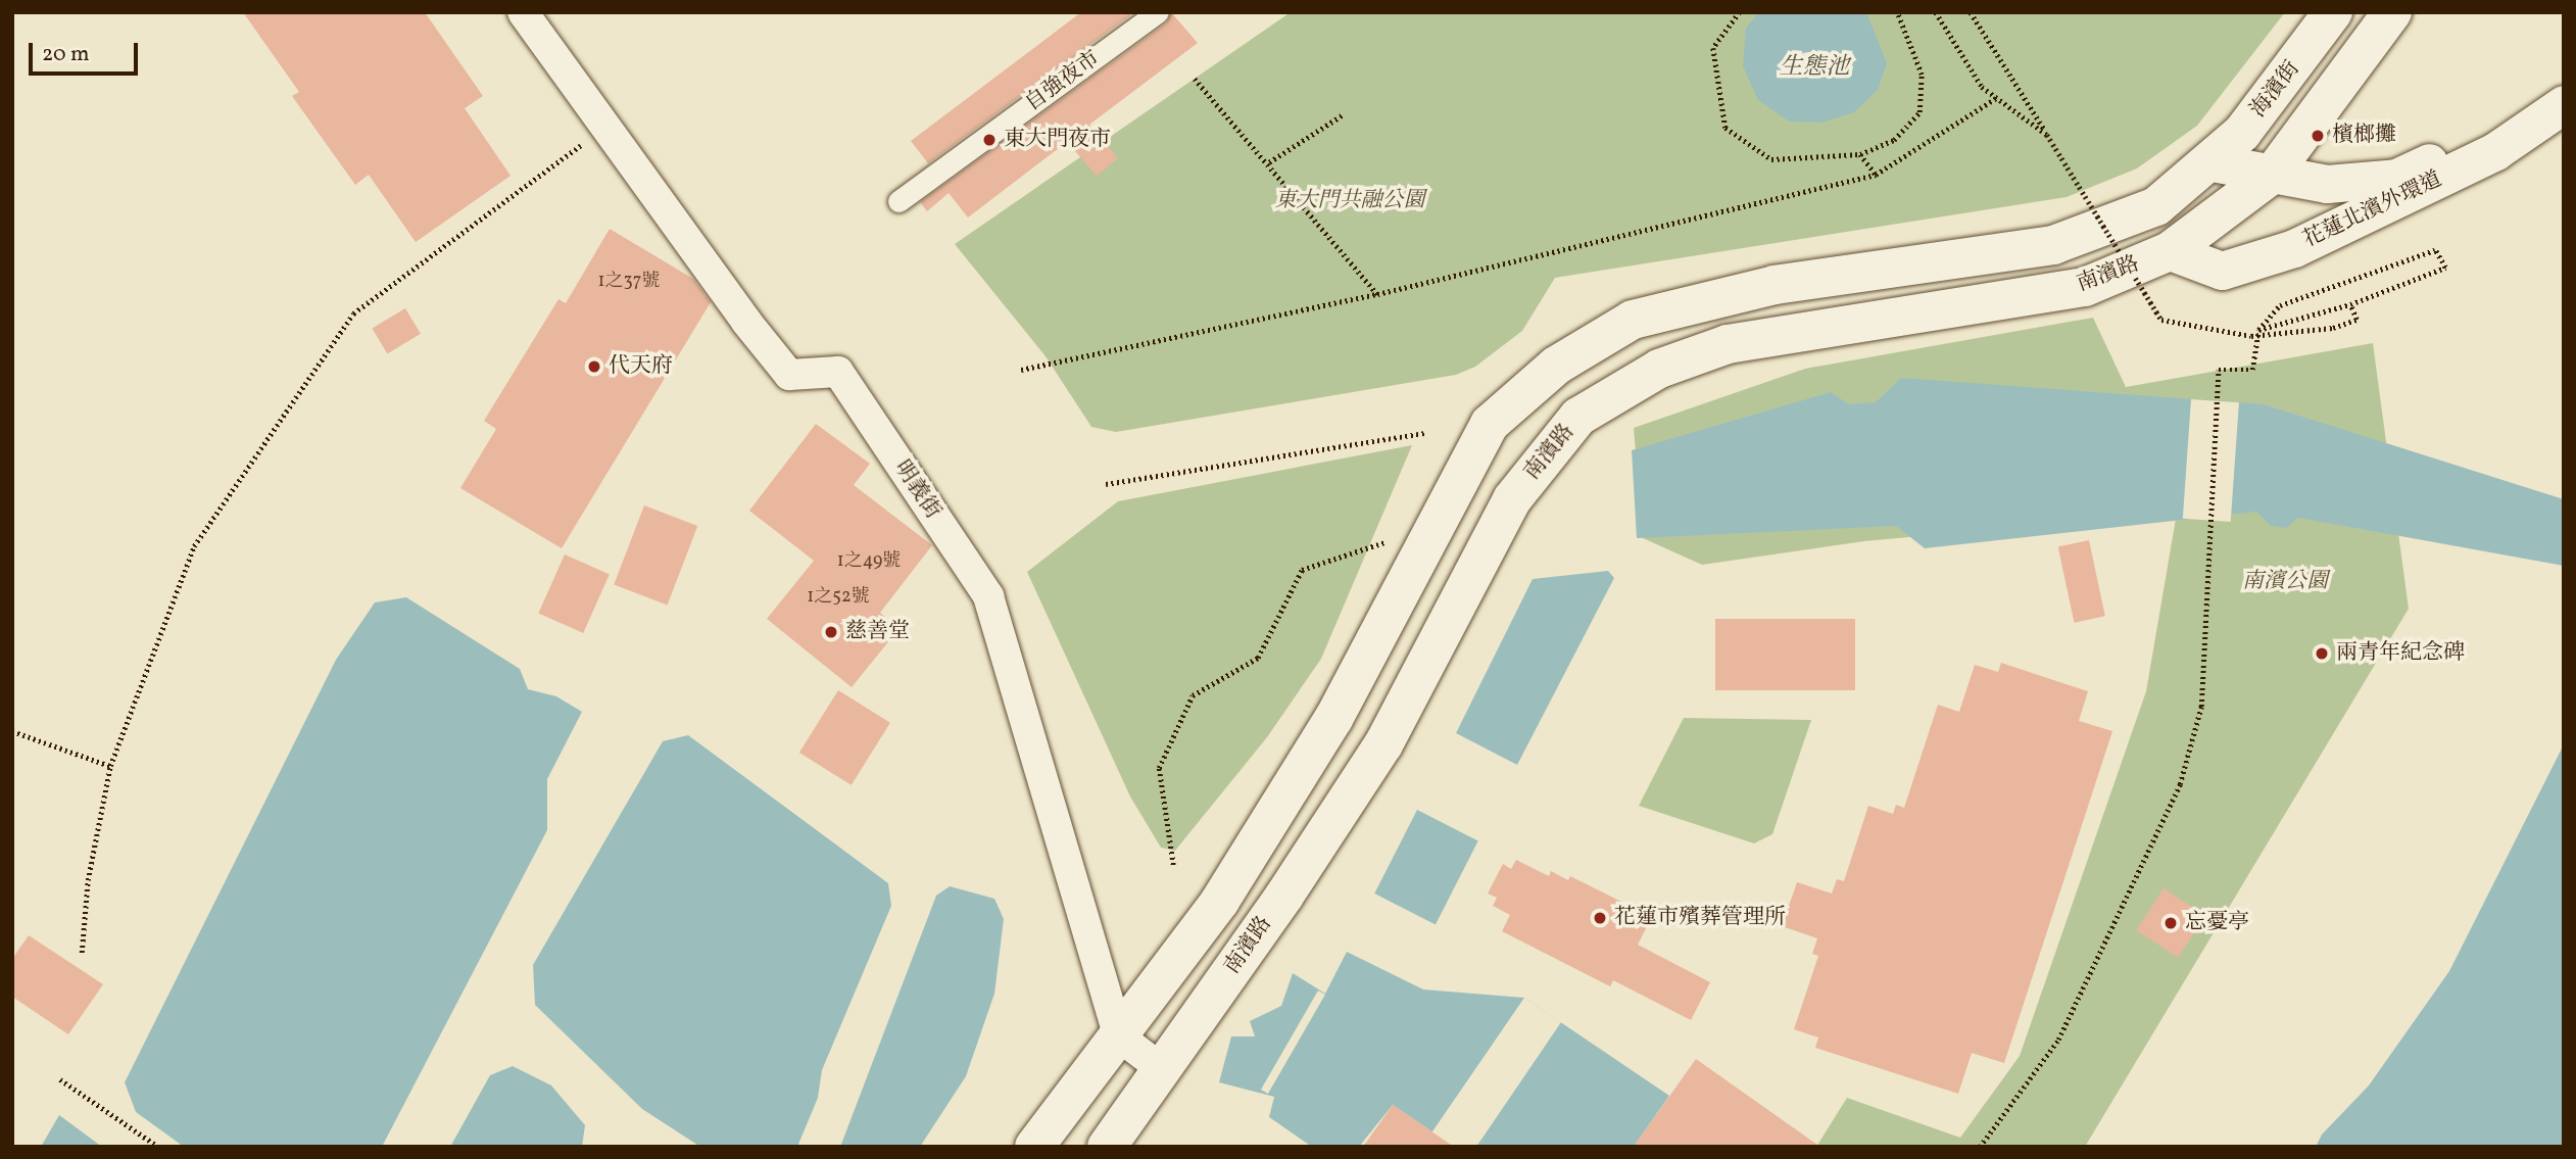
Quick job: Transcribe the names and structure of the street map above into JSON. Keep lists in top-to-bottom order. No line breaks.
{"streets":{"main road":["海濱街","南濱路"],"street":["自強夜市","花蓮北濱外環道","明義街"]},"crossings":[["海濱街","花蓮北濱外環道"],["花蓮北濱外環道","南濱路"]],"water":["生態池"],"parks":["東大門共融公園","南濱公園"],"places":["檳榔攤","東大門夜市","代天府","慈善堂","兩青年紀念碑","花蓮市殯葬管理所","忘憂亭"],"house_numbers":["1之37號","1之49號","1之52號"],"scale_bar":"20 m"}
